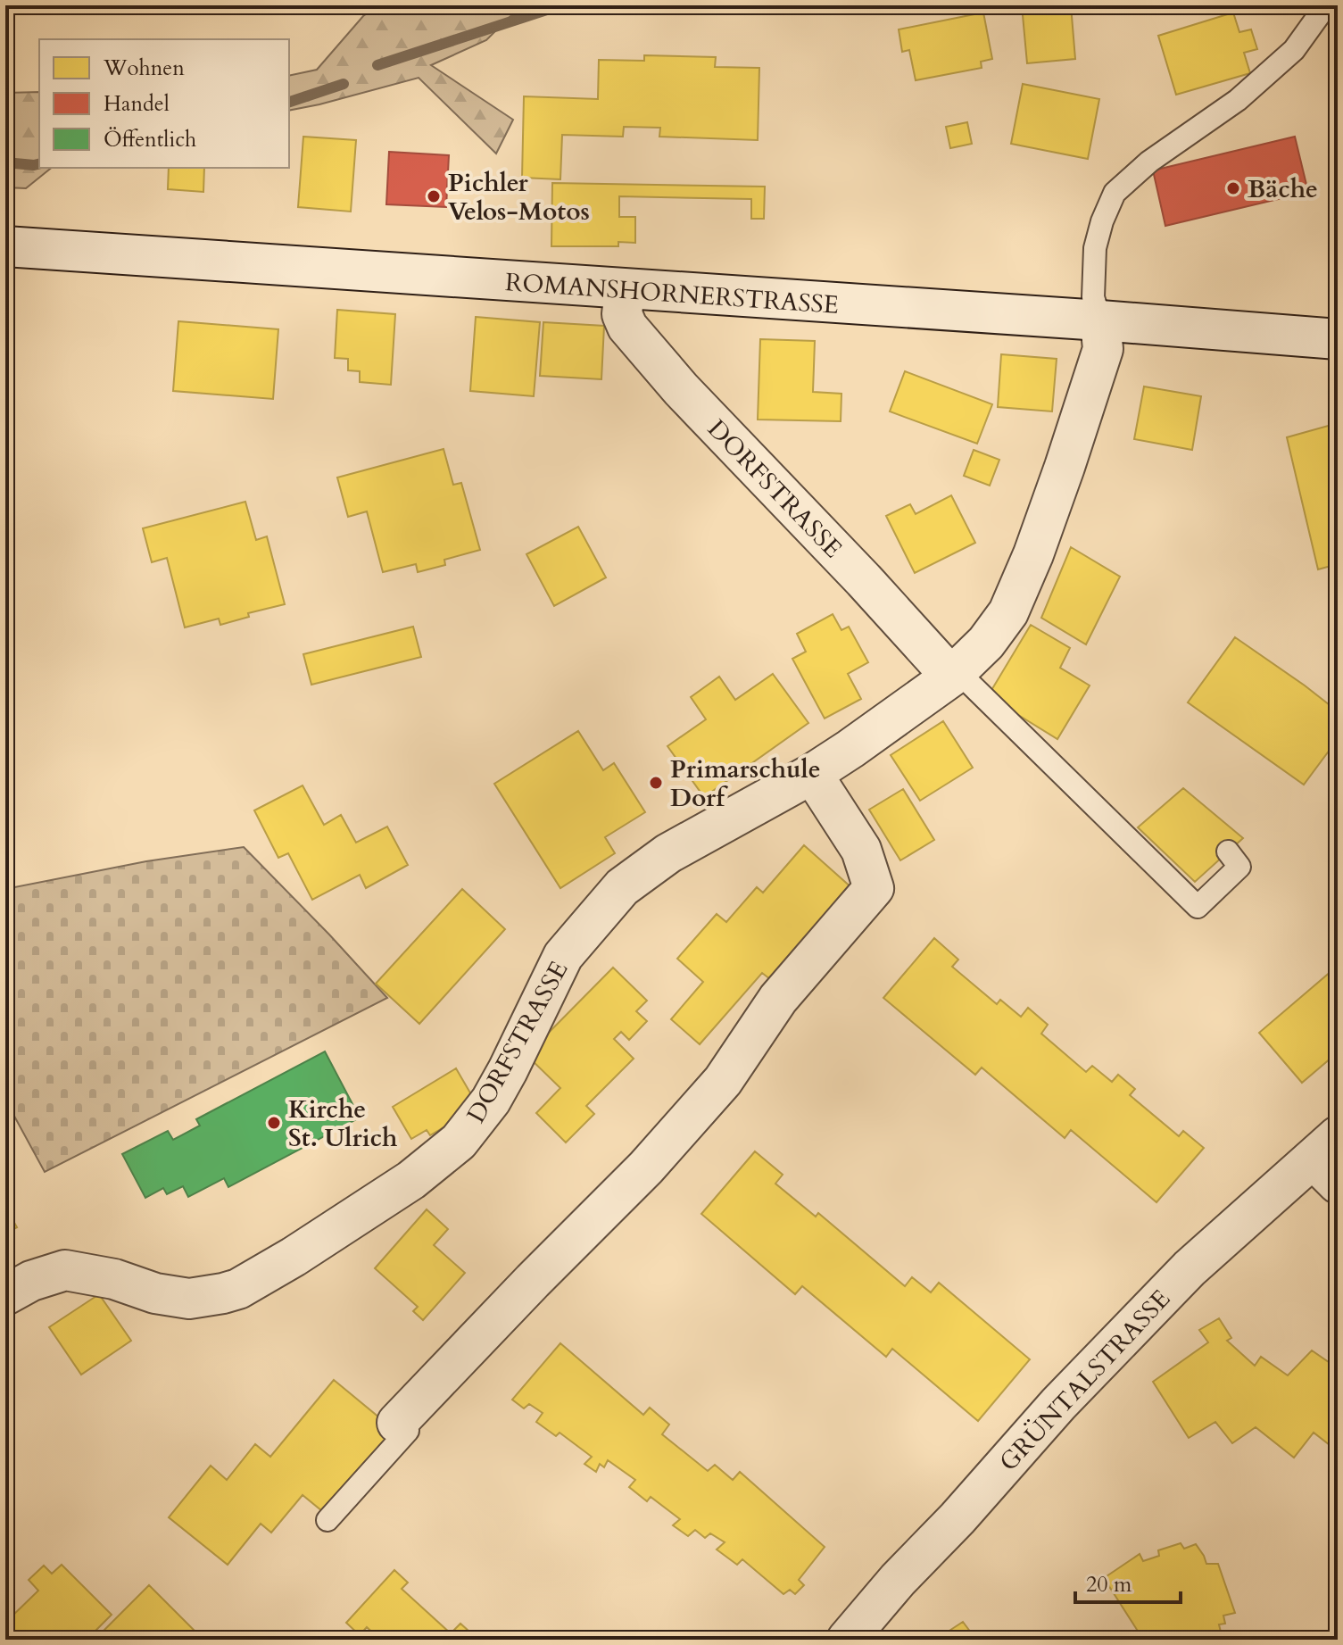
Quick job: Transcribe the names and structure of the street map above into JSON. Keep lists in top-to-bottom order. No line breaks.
{"streets":{"street":["ROMANSHORNERSTRASSE","DORFSTRASSE","GRÜNTALSTRASSE"]},"crossings":[["ROMANSHORNERSTRASSE","DORFSTRASSE"]],"places":["Bäche","Pichler Velos-Motos","Primarschule Dorf","Kirche St. Ulrich"],"legend":["Wohnen","Handel","Öffentlich"],"scale_bar":"20 m"}
